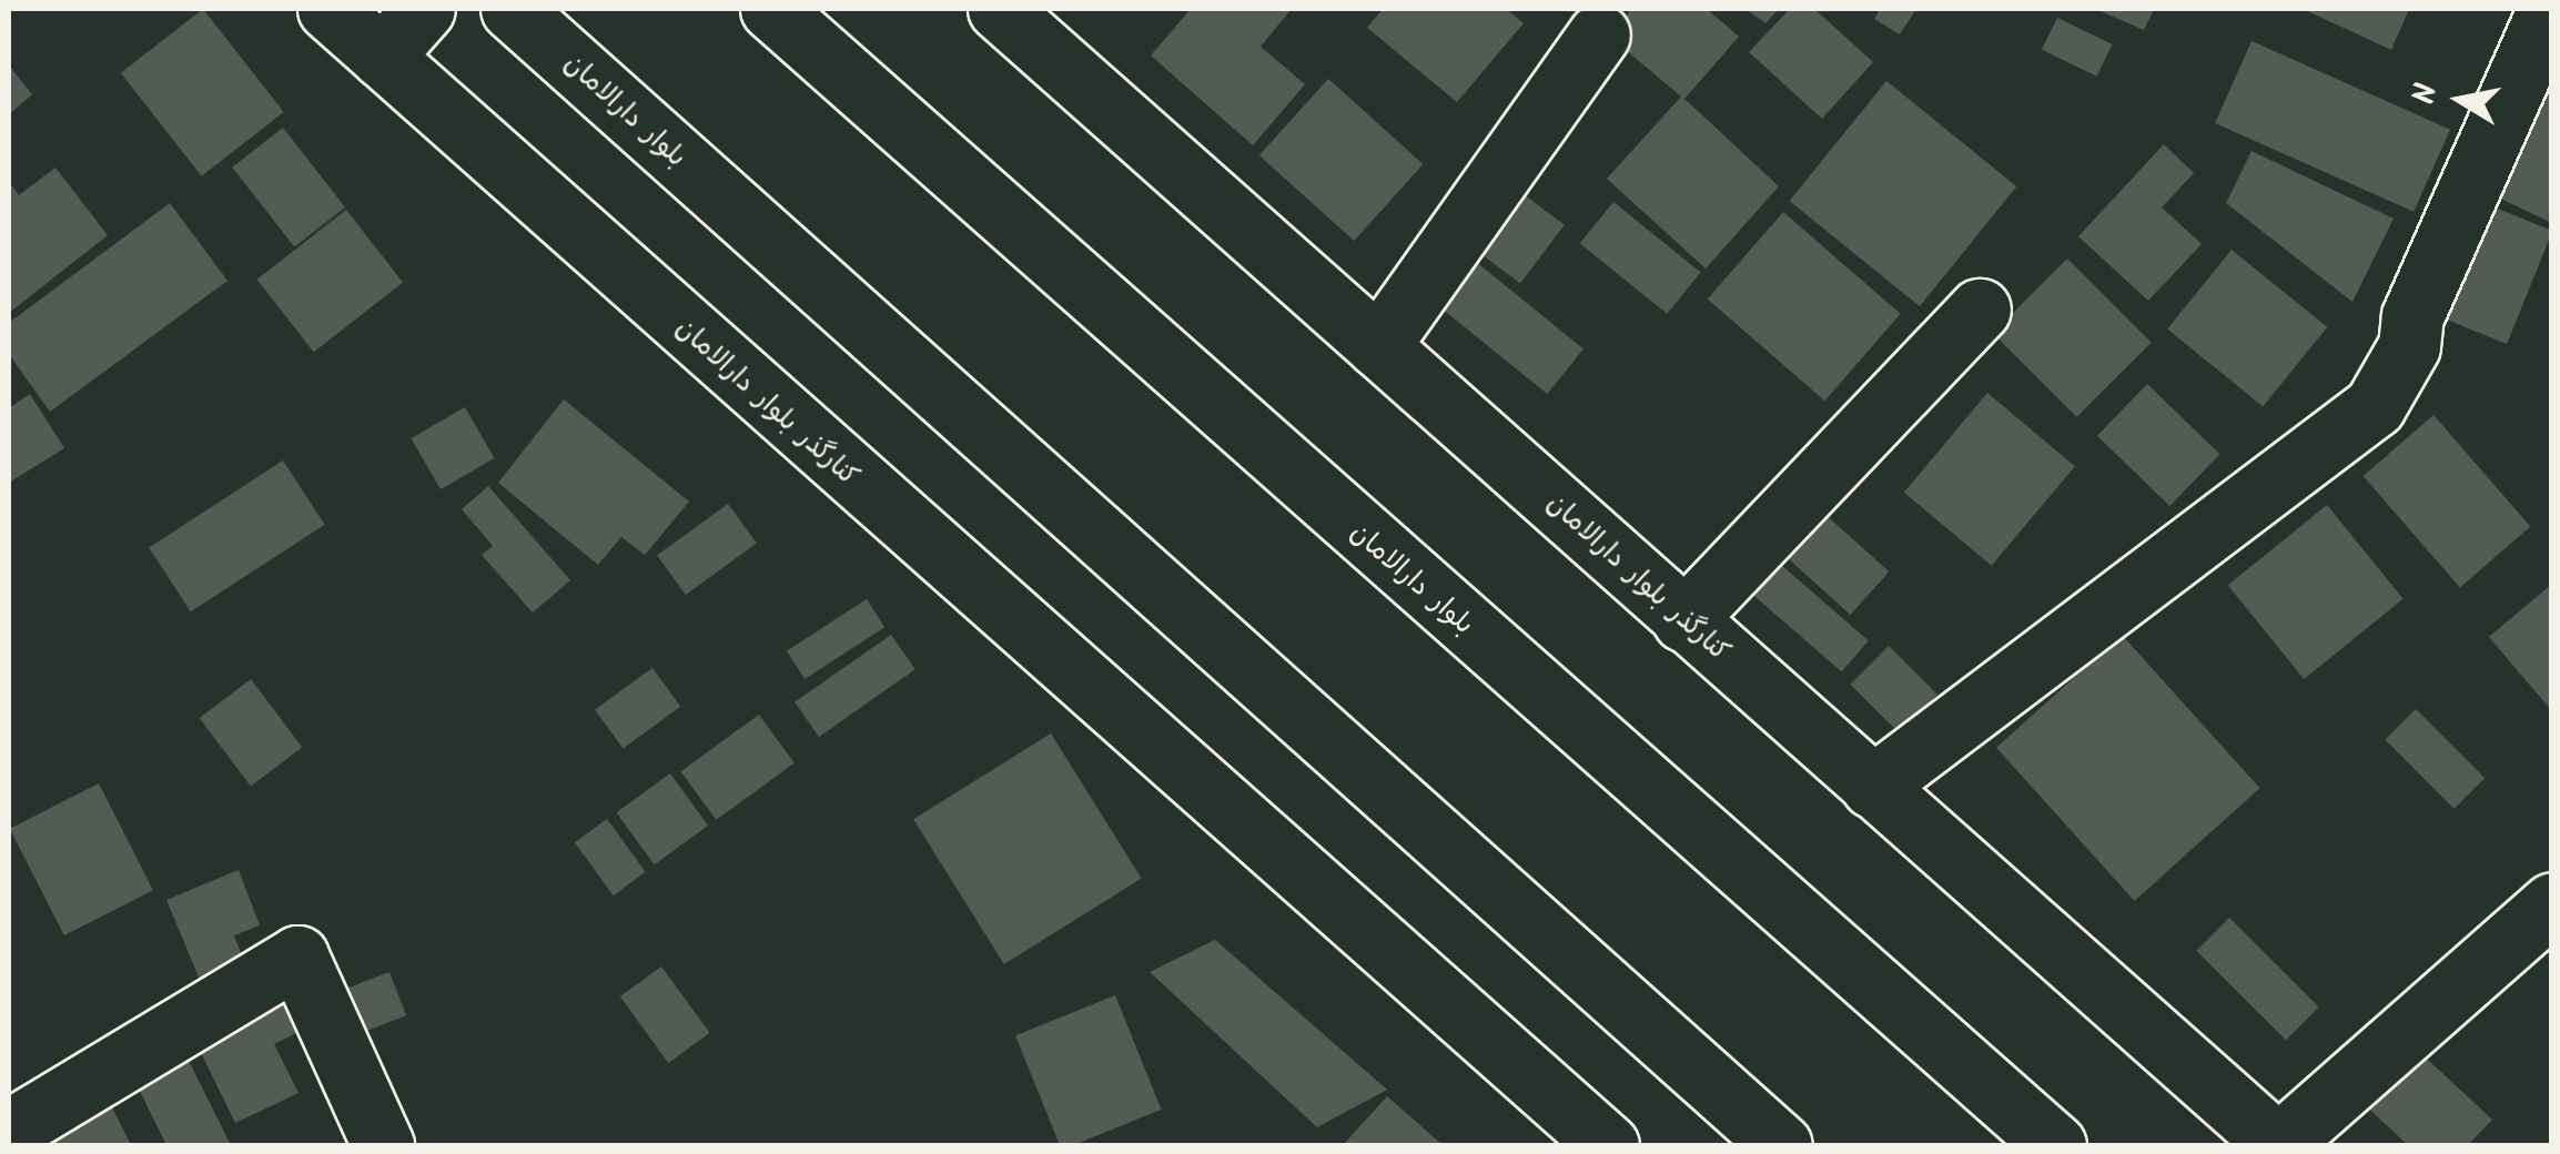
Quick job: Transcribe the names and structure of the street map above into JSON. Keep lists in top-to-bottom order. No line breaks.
{"streets":{"street":["بلوار دارالامان","کنارگذر بلوار دارالامان"]},"north":"left"}
